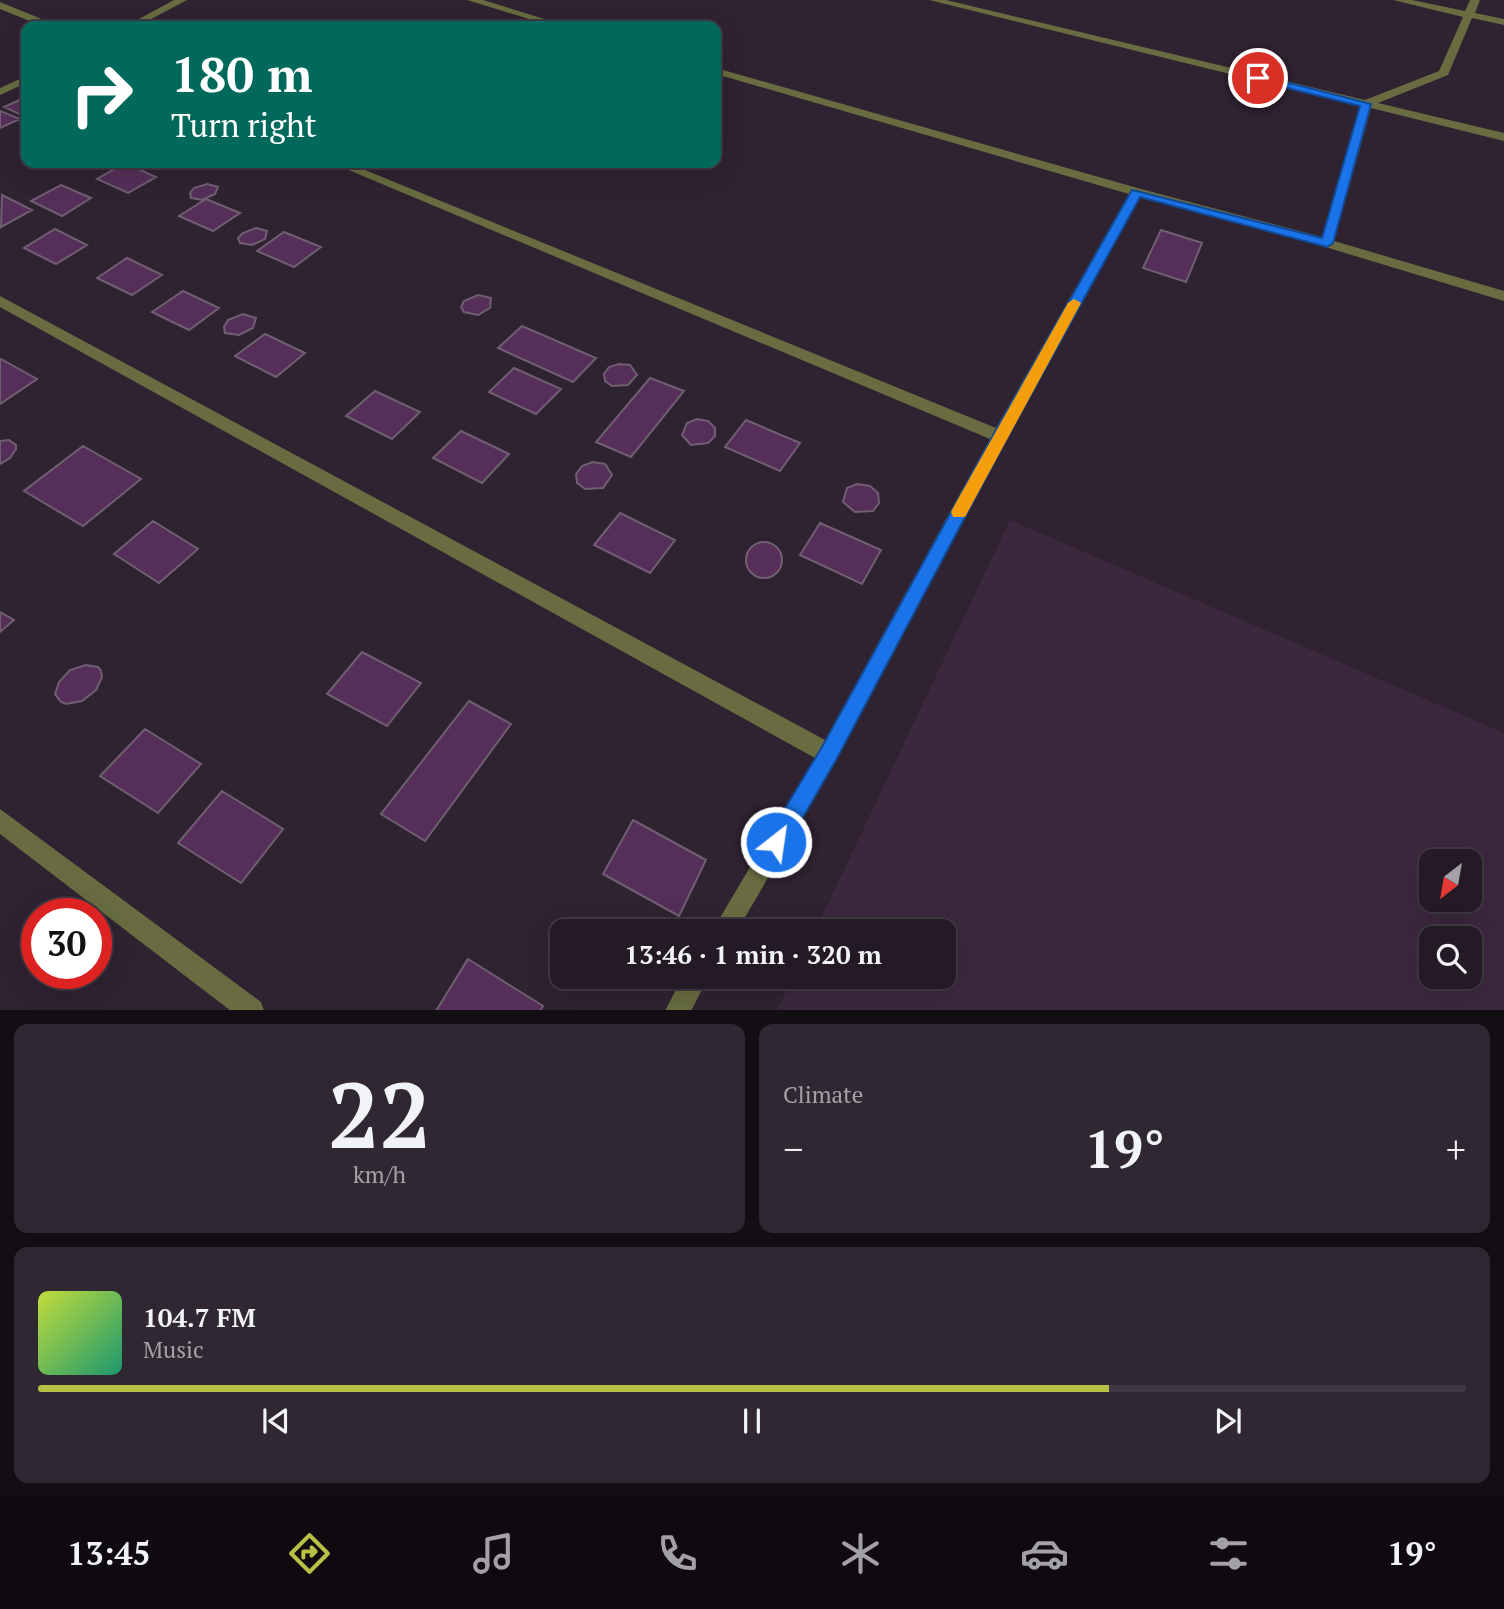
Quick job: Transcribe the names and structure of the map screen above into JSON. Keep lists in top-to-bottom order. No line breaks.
{"north":"bottom left","page":{"turn":["180 m","Turn right"],"limit":"30","trip":"13:46 · 1 min · 320 m","tile":[["22","km/h"],"Climate"],"heat":["−","19°","+"],"song":["104.7 FM","Music"],"tabs":["13:45","19°"]}}
